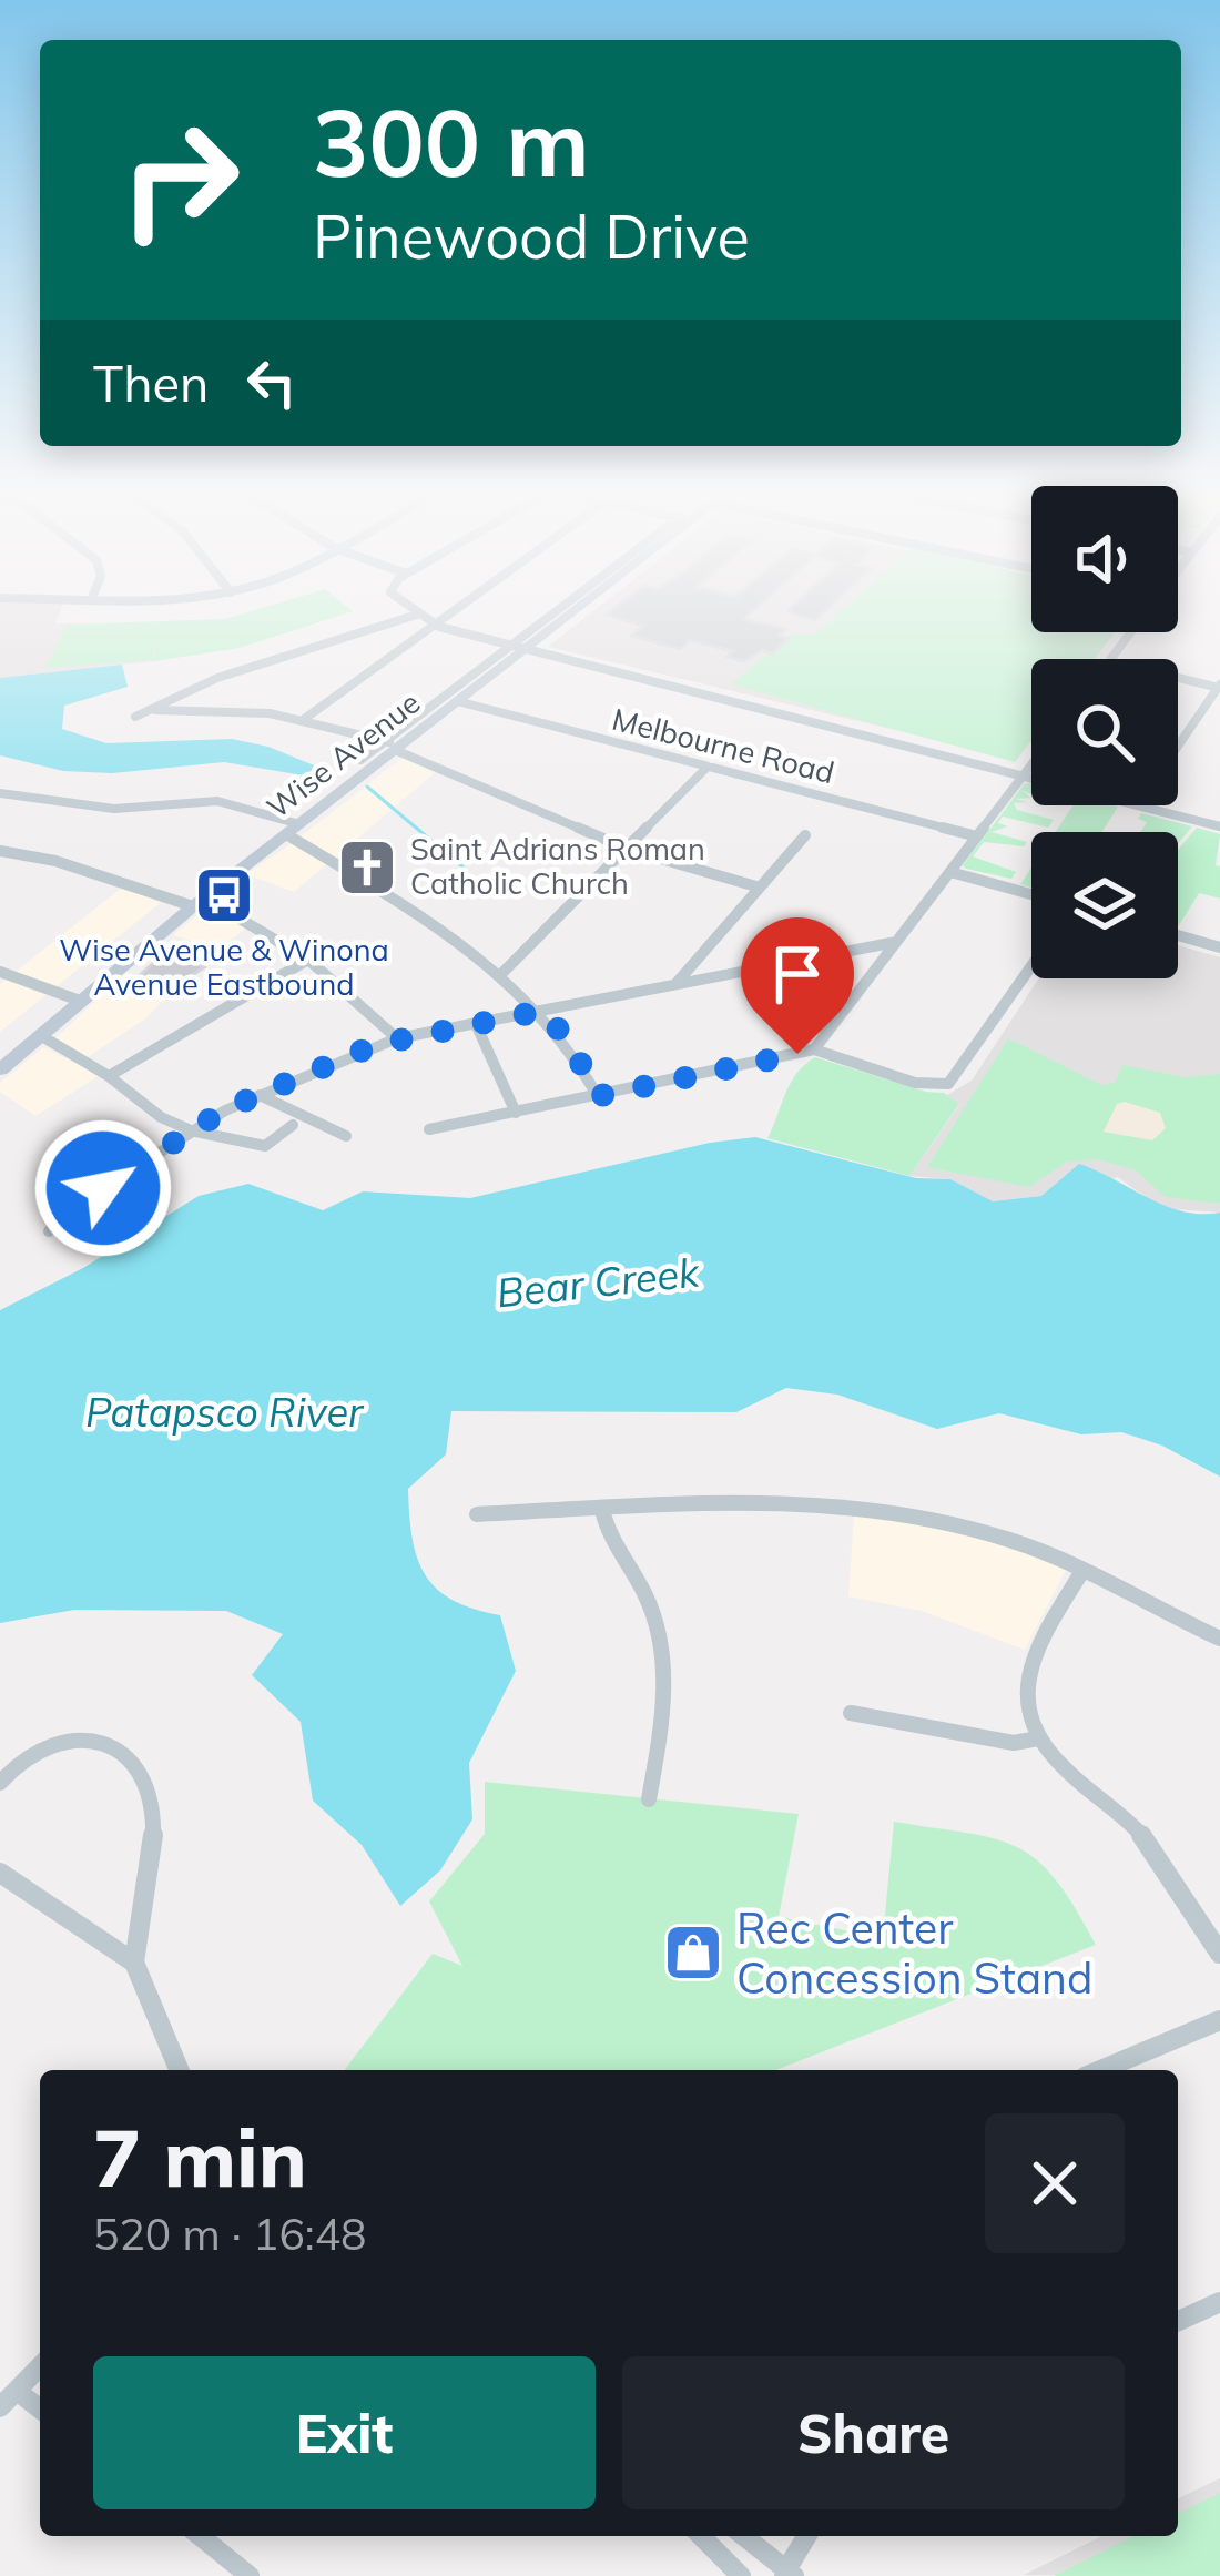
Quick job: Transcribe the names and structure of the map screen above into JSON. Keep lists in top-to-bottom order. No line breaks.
{"streets":{"main road":["Wise Avenue"],"street":["Melbourne Road"]},"crossings":[["Melbourne Road","Wise Avenue"]],"water":["Bear Creek","Patapsco River"],"places":{"church":["Saint Adrians Roman Catholic Church"],"bus stop":["Wise Avenue & Winona Avenue Eastbound"],"shop":["Rec Center Concession Stand"]},"page":{"turn":["300 m","Pinewood Drive"],"then":"Then","heading":["7 min","520 m · 16:48"],"buttons":["Exit","Share"]}}
